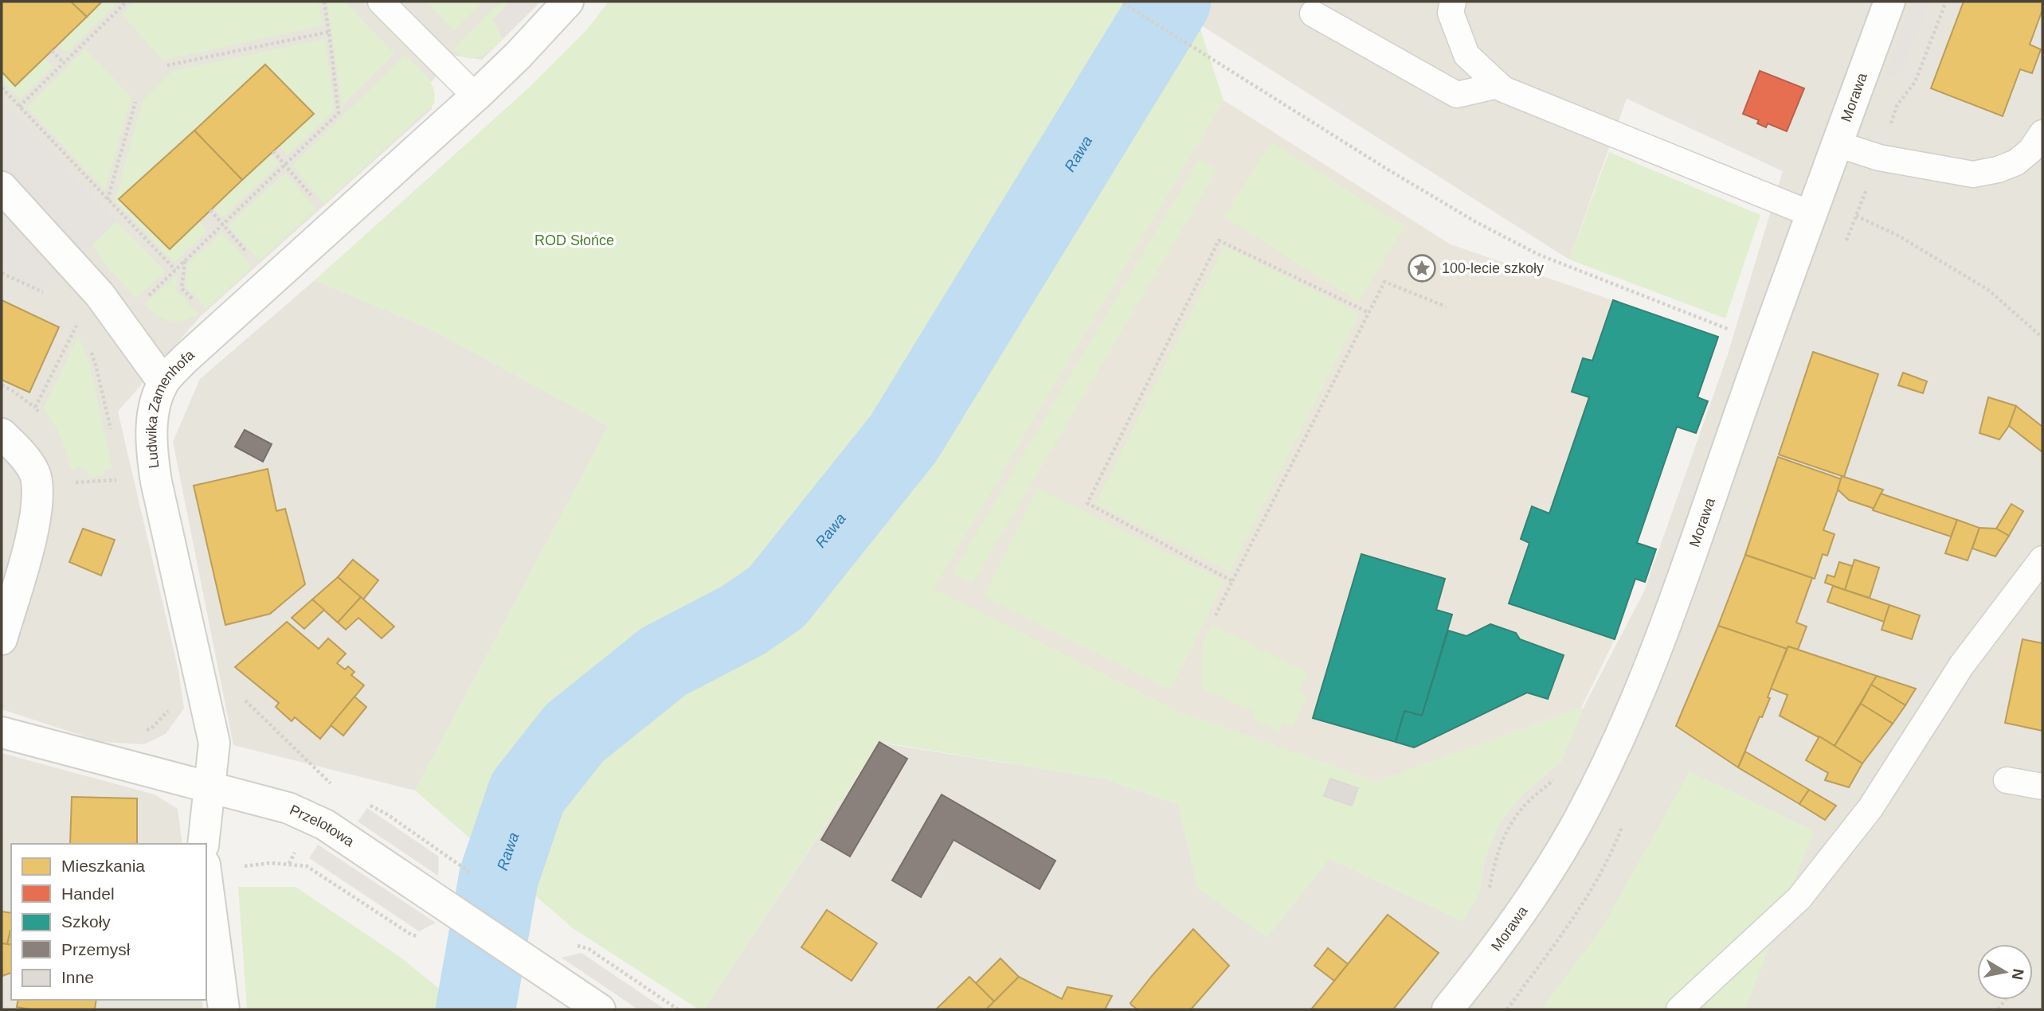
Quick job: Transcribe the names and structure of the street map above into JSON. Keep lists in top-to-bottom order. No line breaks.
{"streets":{"street":["Morawa","Ludwika Zamenhofa","Przelotowa"]},"crossings":[["Ludwika Zamenhofa","Przelotowa"]],"water":["Rawa"],"parks":["ROD Słońce"],"places":{"place":["100-lecie szkoły"]},"legend":["Mieszkania","Handel","Szkoły","Przemysł","Inne"],"north":"right"}
